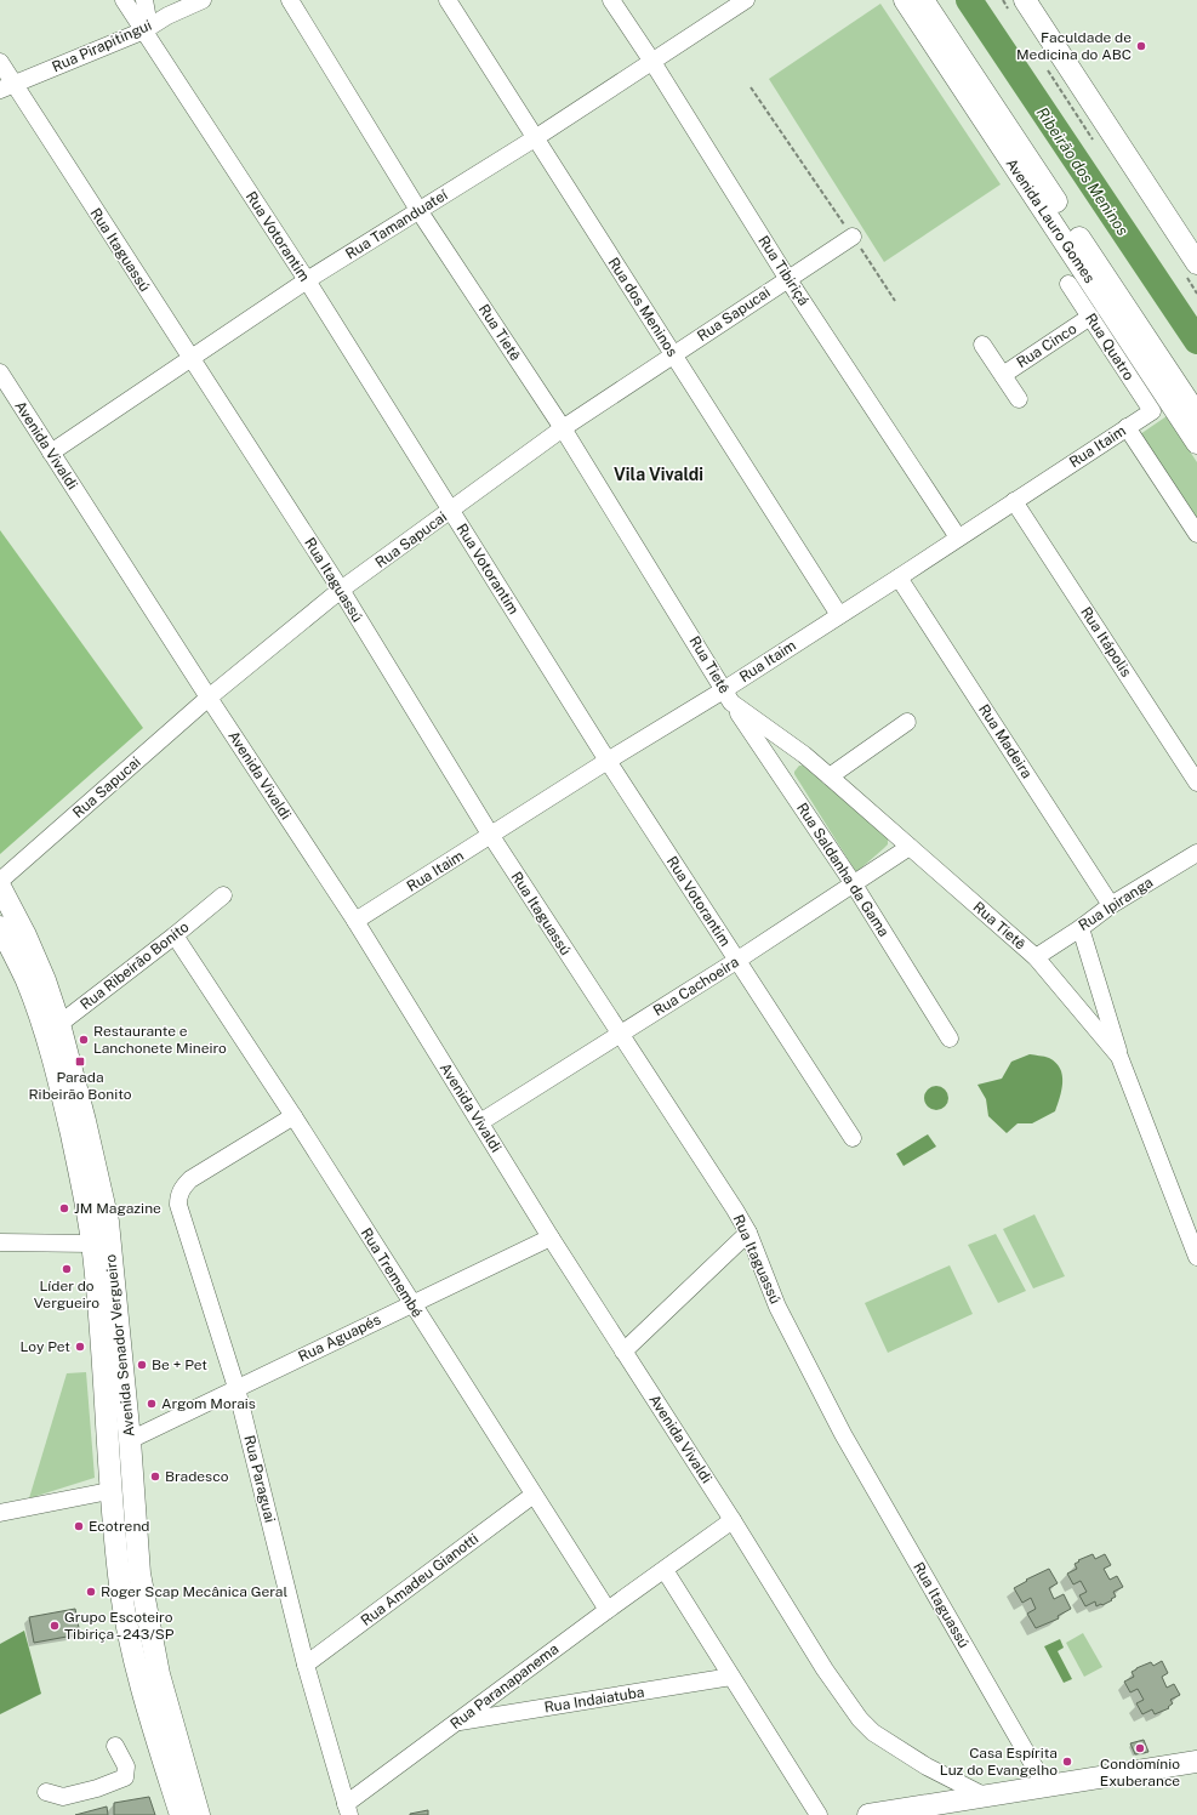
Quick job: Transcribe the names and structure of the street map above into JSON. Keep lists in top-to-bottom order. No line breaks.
{"streets":{"main road":["Avenida Lauro Gomes","Avenida Senador Vergueiro"],"street":["Rua Pirapitingui","Rua Tamanduateí","Rua Votorantim","Rua Itaguassú","Rua Tibiriçá","Rua dos Meninos","Rua Sapucai","Rua Tietê","Rua Cinco","Rua Quatro","Avenida Vivaldi","Rua Itaim","Rua Itápolis","Rua Madeira","Rua Saldanha da Gama","Rua Ipiranga","Rua Ribeirão Bonito","Rua Cachoeira","Rua Tremembé","Rua Aguapés","Rua Paraguai","Rua Amadeu Gianotti","Rua Paranapanema","Rua Indaiatuba"]},"crossings":[["Rua Pirapitingui","Rua Votorantim"],["Rua Pirapitingui","Rua Itaguassú"],["Rua Tamanduateí","Rua Votorantim"],["Rua Tamanduateí","Rua Itaguassú"],["Rua Tamanduateí","Rua Tibiriçá"],["Rua Tamanduateí","Rua dos Meninos"],["Rua Tamanduateí","Rua Tietê"],["Rua Tamanduateí","Avenida Vivaldi"],["Rua Votorantim","Rua Sapucai"],["Rua Votorantim","Rua Itaim"],["Rua Votorantim","Rua Cachoeira"],["Rua Itaguassú","Rua Sapucai"],["Rua Itaguassú","Rua Itaim"],["Rua Itaguassú","Rua Cachoeira"],["Rua Tibiriçá","Rua Sapucai"],["Rua Tibiriçá","Rua Itaim"],["Rua dos Meninos","Rua Sapucai"],["Rua dos Meninos","Rua Itaim"],["Rua Sapucai","Rua Tietê"],["Rua Sapucai","Avenida Vivaldi"],["Rua Tietê","Rua Itaim"],["Rua Tietê","Rua Saldanha da Gama"],["Rua Tietê","Rua Ipiranga"],["Rua Tietê","Rua Cachoeira"],["Rua Cinco","Rua Quatro"],["Rua Quatro","Rua Itaim"],["Avenida Vivaldi","Rua Itaim"],["Avenida Vivaldi","Rua Cachoeira"],["Avenida Vivaldi","Rua Aguapés"],["Avenida Vivaldi","Rua Paranapanema"],["Rua Itaim","Rua Itápolis"],["Rua Itaim","Rua Madeira"],["Rua Itaim","Rua Saldanha da Gama"],["Rua Madeira","Rua Ipiranga"],["Rua Saldanha da Gama","Rua Cachoeira"],["Rua Ribeirão Bonito","Rua Tremembé"],["Rua Ribeirão Bonito","Avenida Senador Vergueiro"],["Rua Tremembé","Rua Aguapés"],["Rua Tremembé","Rua Paraguai"],["Rua Tremembé","Rua Amadeu Gianotti"],["Rua Tremembé","Rua Paranapanema"],["Rua Aguapés","Avenida Senador Vergueiro"],["Rua Aguapés","Rua Paraguai"],["Rua Paraguai","Rua Amadeu Gianotti"],["Rua Paraguai","Rua Paranapanema"],["Rua Paranapanema","Rua Indaiatuba"]],"districts":["Vila Vivaldi"],"water":["Ribeirão dos Meninos"],"places":{"other":["Faculdade de Medicina do ABC","Restaurante e Lanchonete Mineiro","JM Magazine","Líder do Vergueiro","Loy Pet","Be + Pet","Argom Morais","Bradesco","Ecotrend","Roger Scap Mecânica Geral","Grupo Escoteiro Tibiriça - 243/SP","Condomínio Exuberance","Casa Espírita Luz do Evangelho"],"transit":["Parada Ribeirão Bonito"]}}
